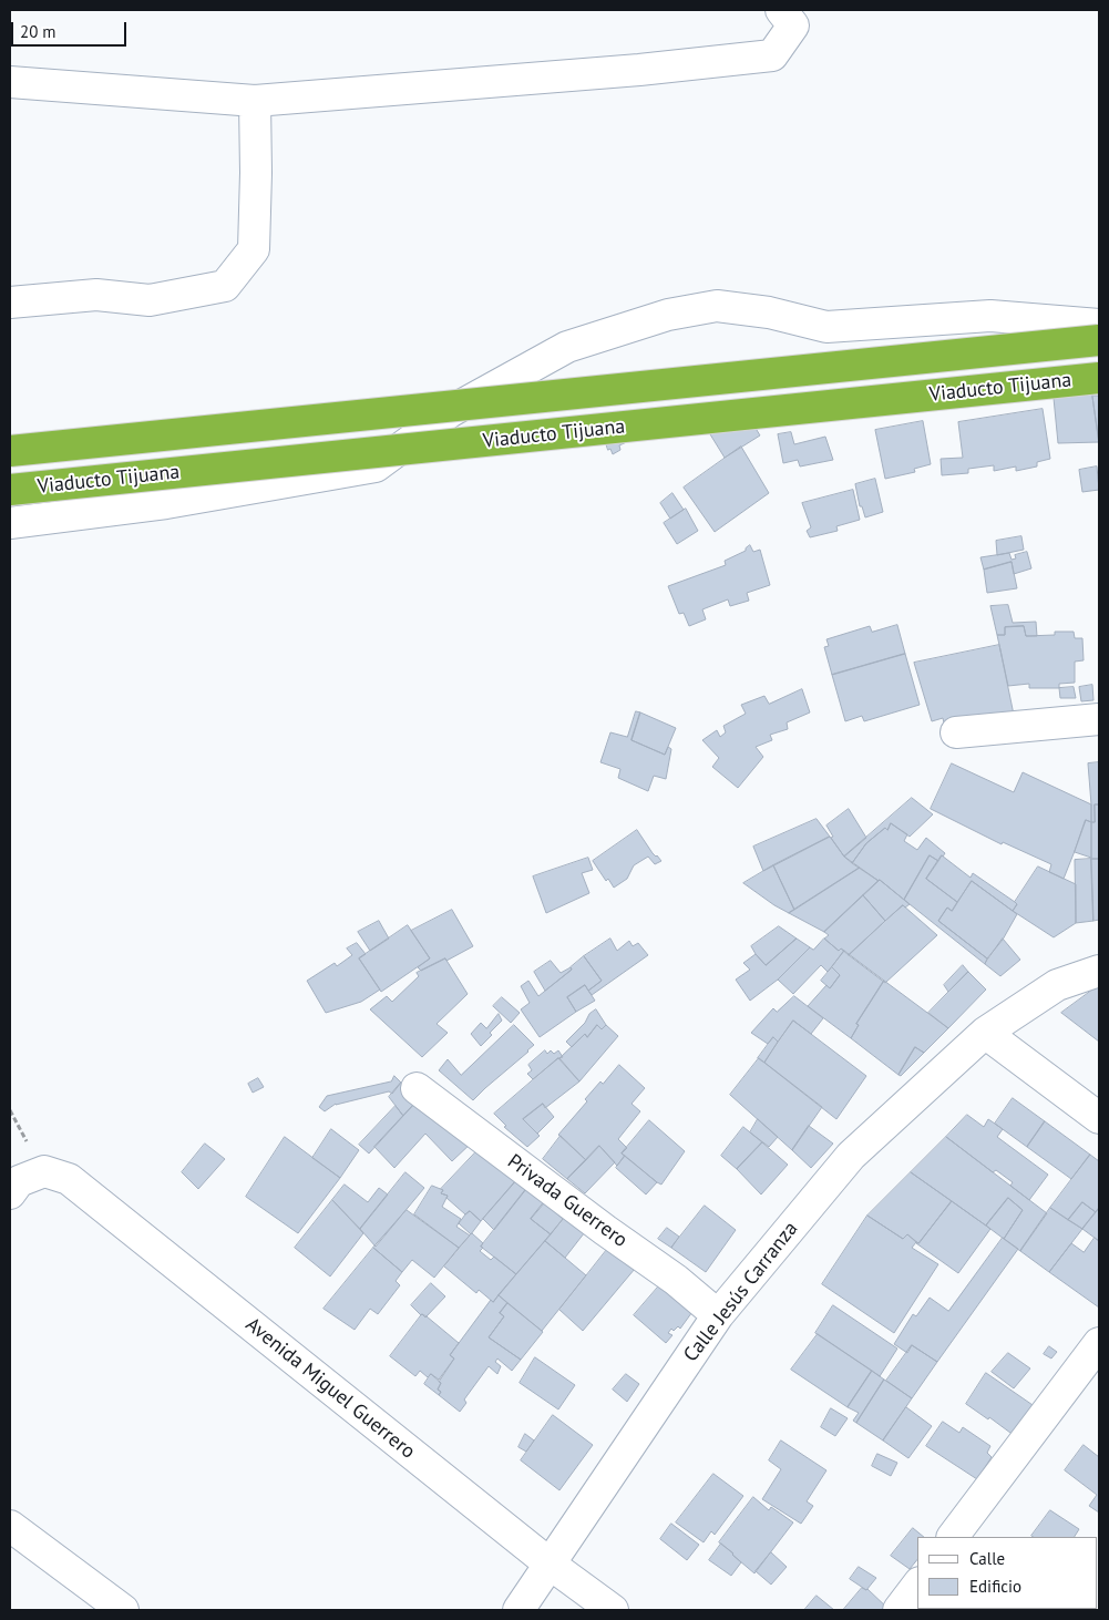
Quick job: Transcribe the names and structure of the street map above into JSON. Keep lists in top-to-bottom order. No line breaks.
{"streets":{"highway":["Viaducto Tijuana"],"street":["Privada Guerrero","Calle Jesús Carranza","Avenida Miguel Guerrero"]},"crossings":[["Privada Guerrero","Calle Jesús Carranza"],["Calle Jesús Carranza","Avenida Miguel Guerrero"]],"legend":["Calle","Edificio"],"scale_bar":"20 m"}
